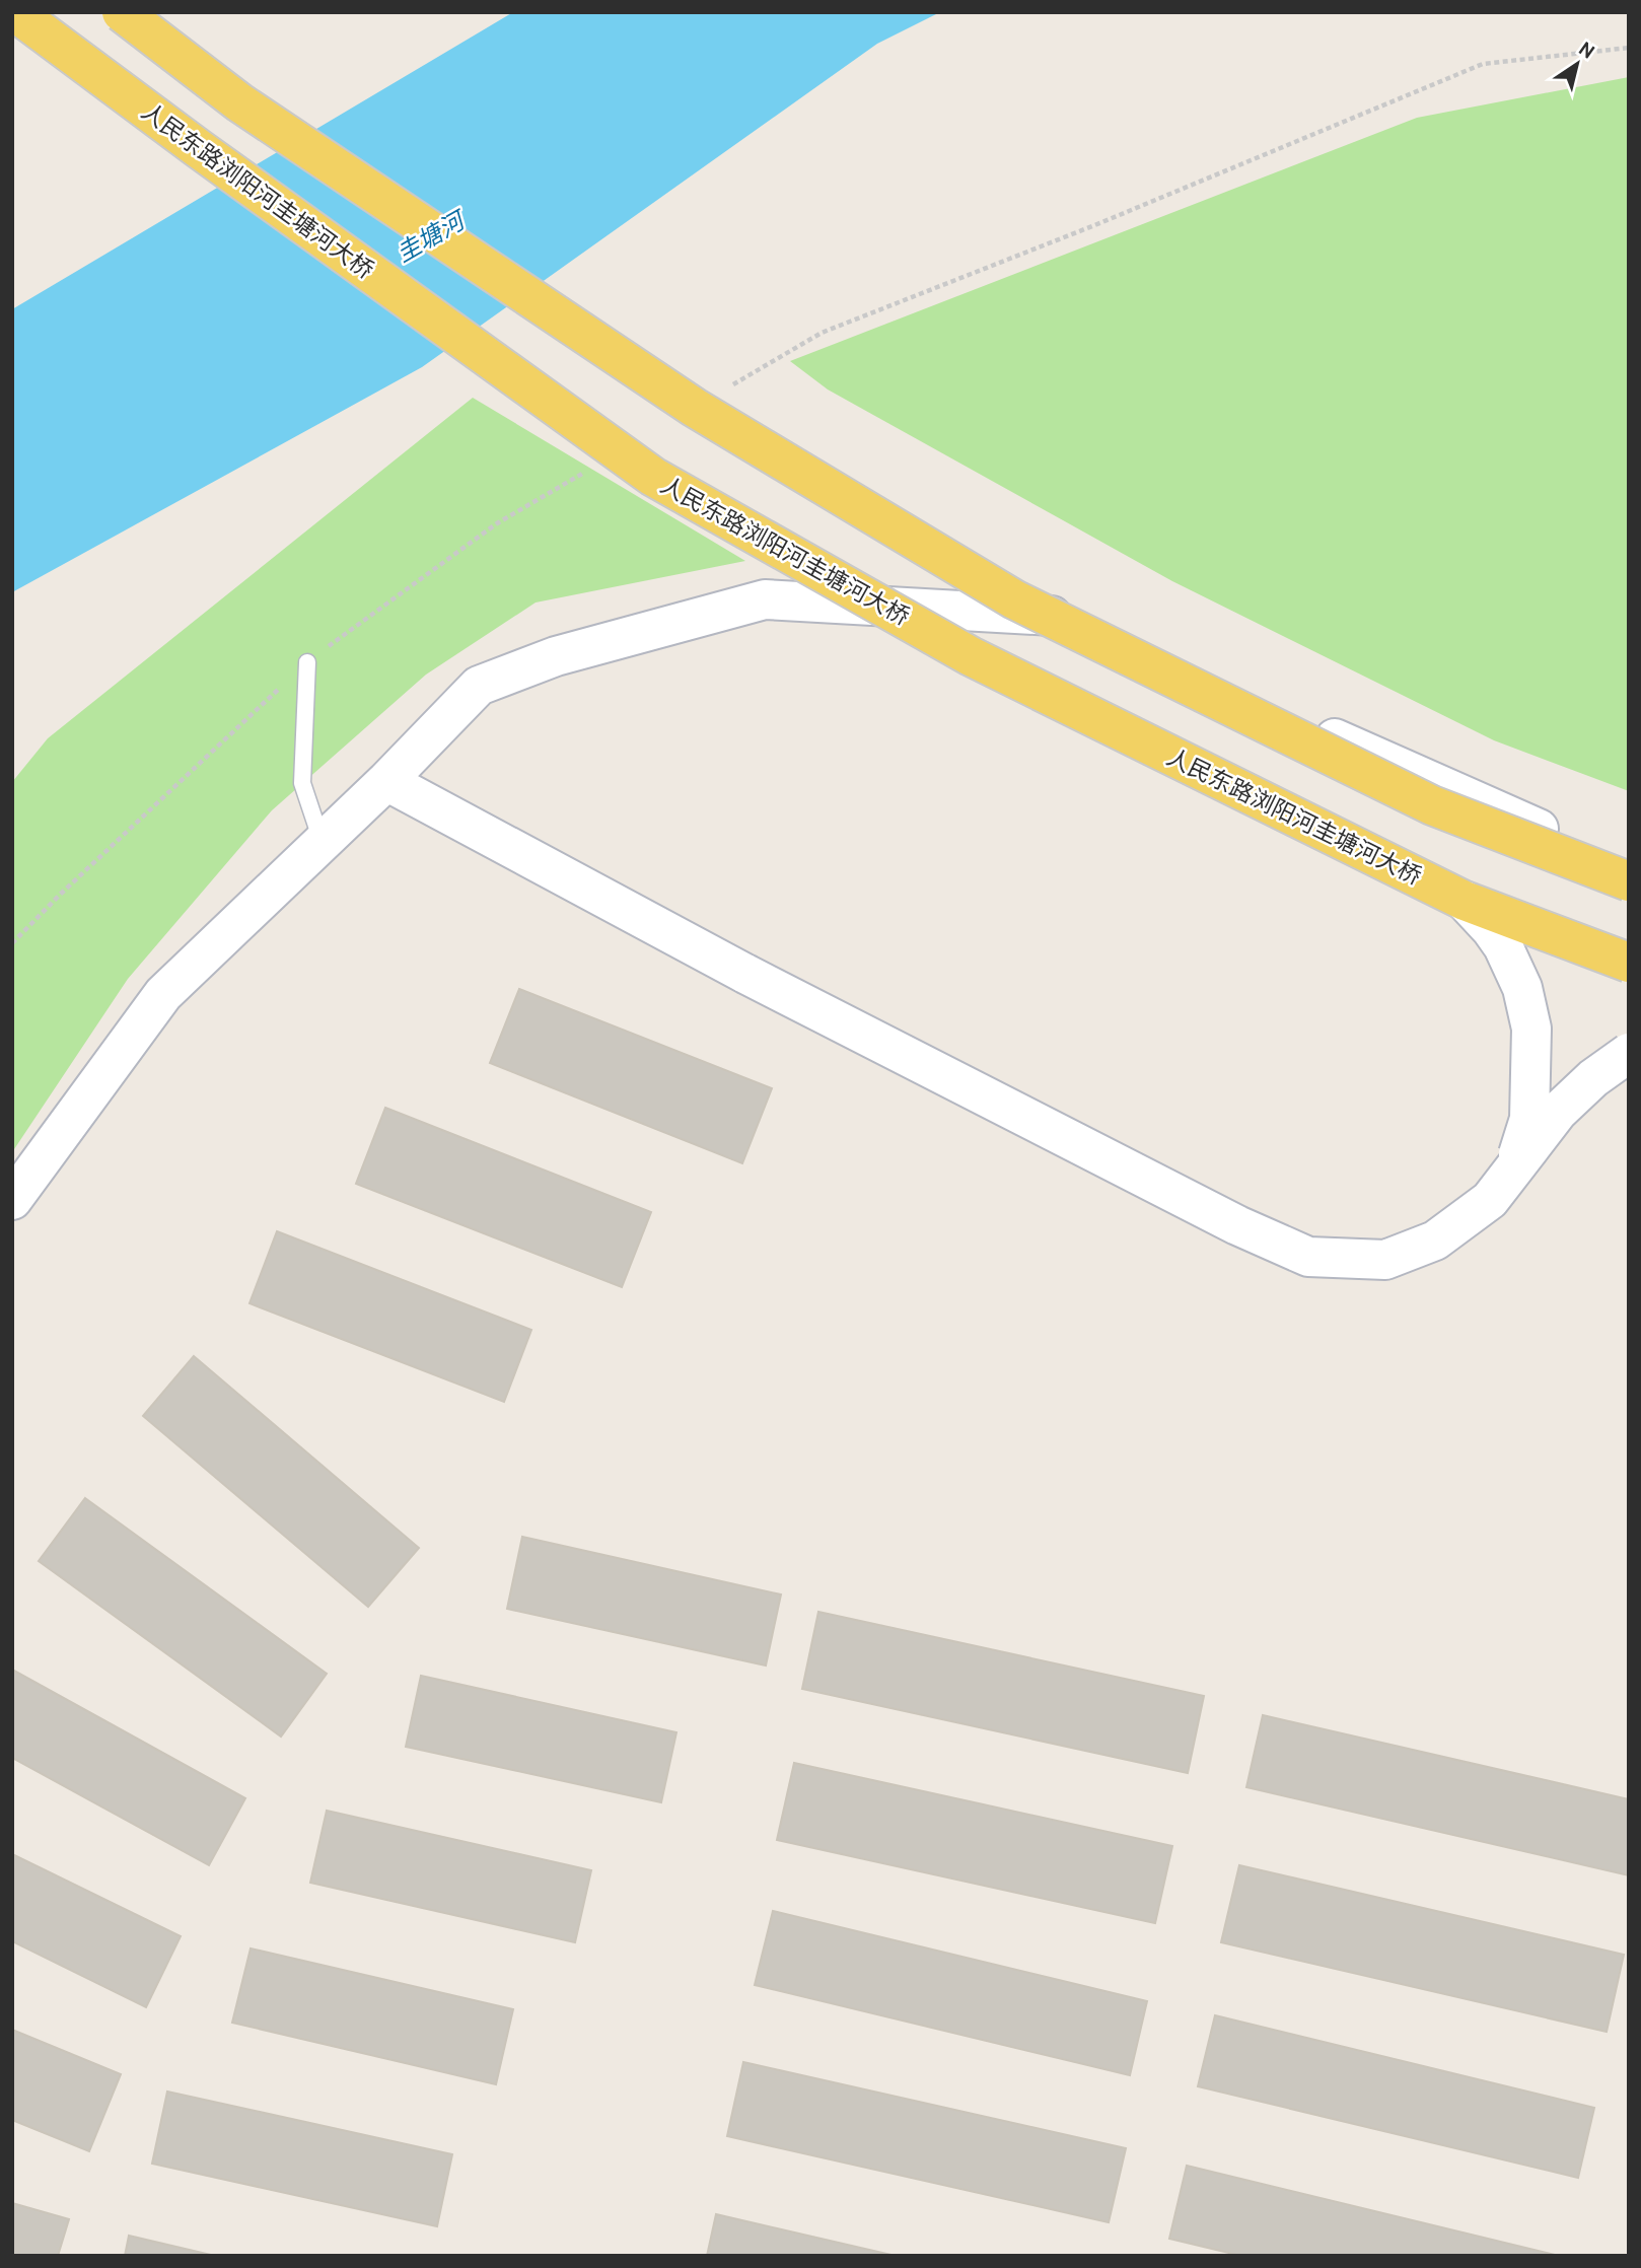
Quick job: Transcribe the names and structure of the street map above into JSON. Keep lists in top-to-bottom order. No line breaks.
{"streets":{"main road":["人民东路浏阳河圭塘河大桥"]},"water":["圭塘河"],"north":"top right"}
